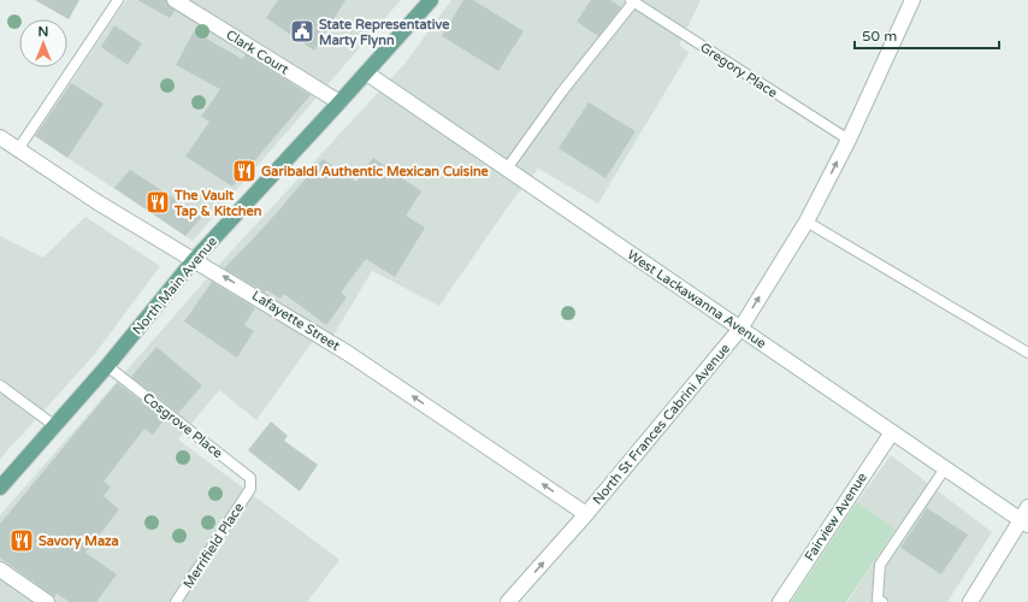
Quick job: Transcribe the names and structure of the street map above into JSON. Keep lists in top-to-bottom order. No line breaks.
{"streets":{"main road":["North Main Avenue"],"street":["Clark Court","West Lackawanna Avenue","Lafayette Street","North St Frances Cabrini Avenue","Fairview Avenue"],"lane":["Gregory Place","Cosgrove Place","Merrifield Place"]},"crossings":[["Clark Court","North Main Avenue"],["Gregory Place","North St Frances Cabrini Avenue"],["North Main Avenue","West Lackawanna Avenue"],["North Main Avenue","Lafayette Street"],["North Main Avenue","Cosgrove Place"],["West Lackawanna Avenue","North St Frances Cabrini Avenue"],["West Lackawanna Avenue","Fairview Avenue"],["Lafayette Street","North St Frances Cabrini Avenue"],["Cosgrove Place","Merrifield Place"]],"one_way":["Lafayette Street","North St Frances Cabrini Avenue"],"places":{"public building":["State Representative Marty Flynn"],"restaurant":["Garibaldi Authentic Mexican Cuisine","The Vault Tap & Kitchen","Savory Maza"]},"scale_bar":"50 m","north":"top"}
